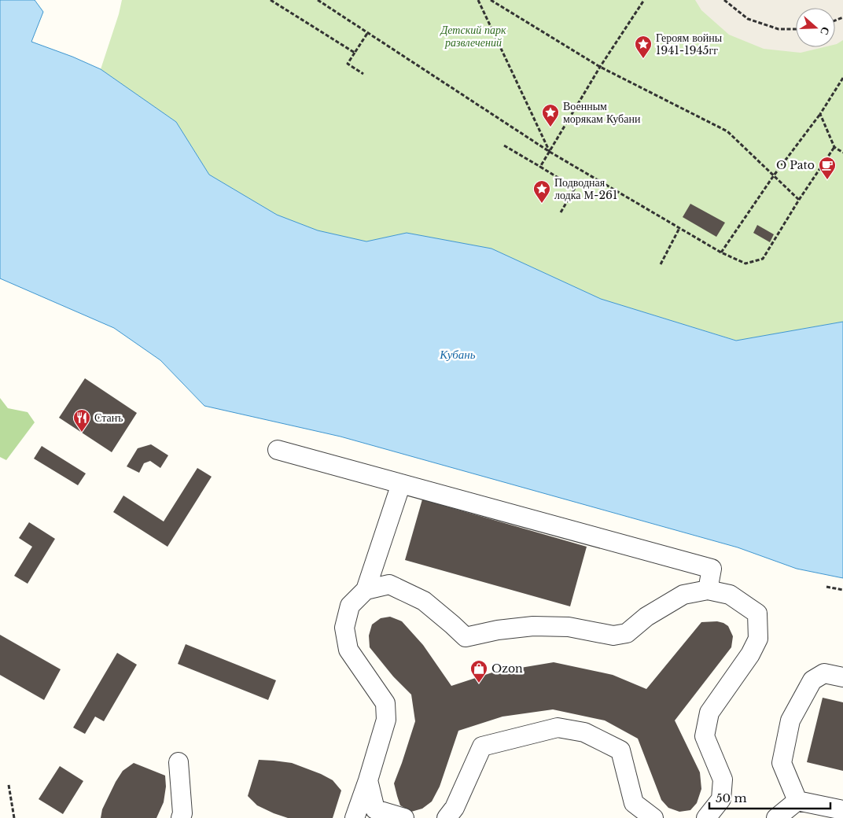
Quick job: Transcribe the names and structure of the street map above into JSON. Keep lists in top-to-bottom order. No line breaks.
{"water":["Кубань"],"parks":["Детский парк развлечений"],"places":{"place":["Героям войны 1941-1945гг","Военным морякам Кубани","Подводная лодка М-261"],"cafe":["O Pato"],"restaurant":["Станъ"],"shop":["Ozon"]},"scale_bar":"50 m","north":"right"}
